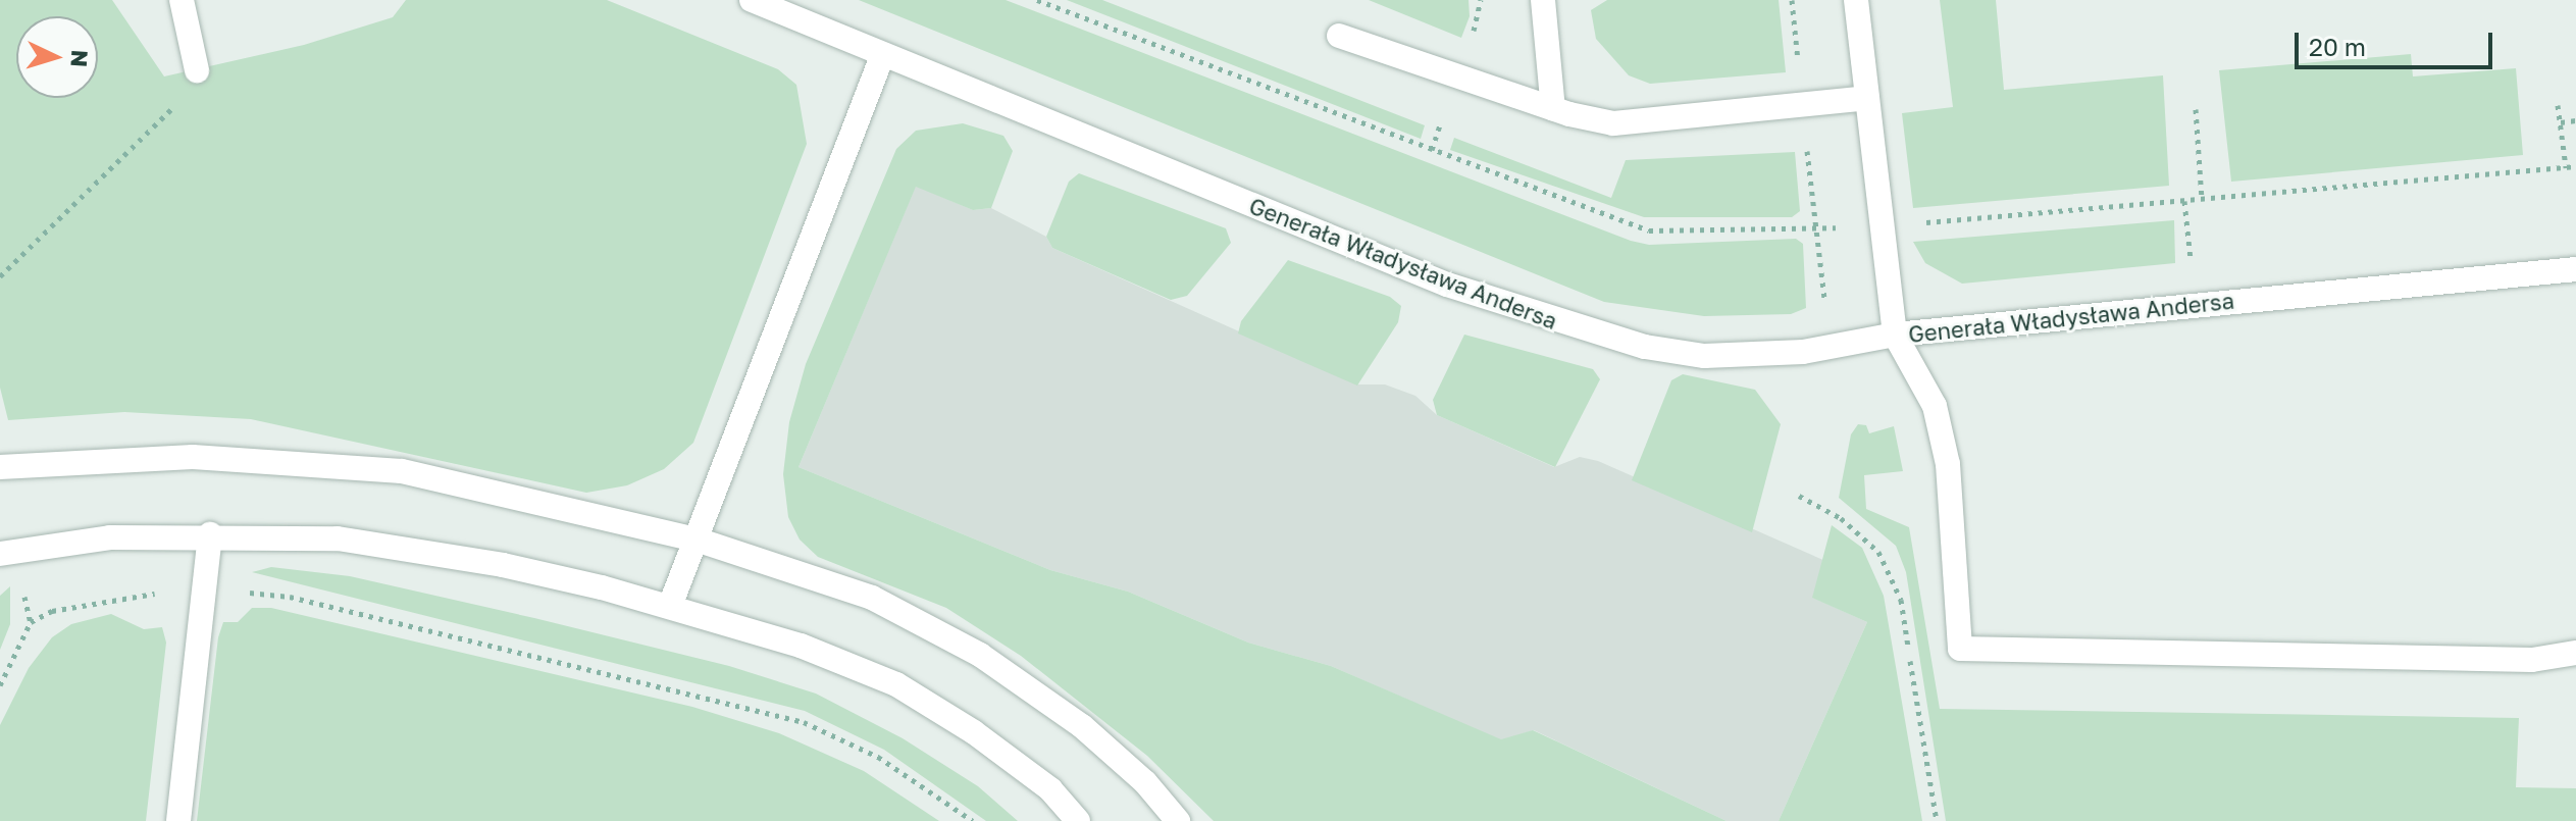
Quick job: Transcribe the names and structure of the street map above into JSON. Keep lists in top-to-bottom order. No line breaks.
{"streets":{"street":["Generała Władysława Andersa"]},"scale_bar":"20 m","north":"right"}
